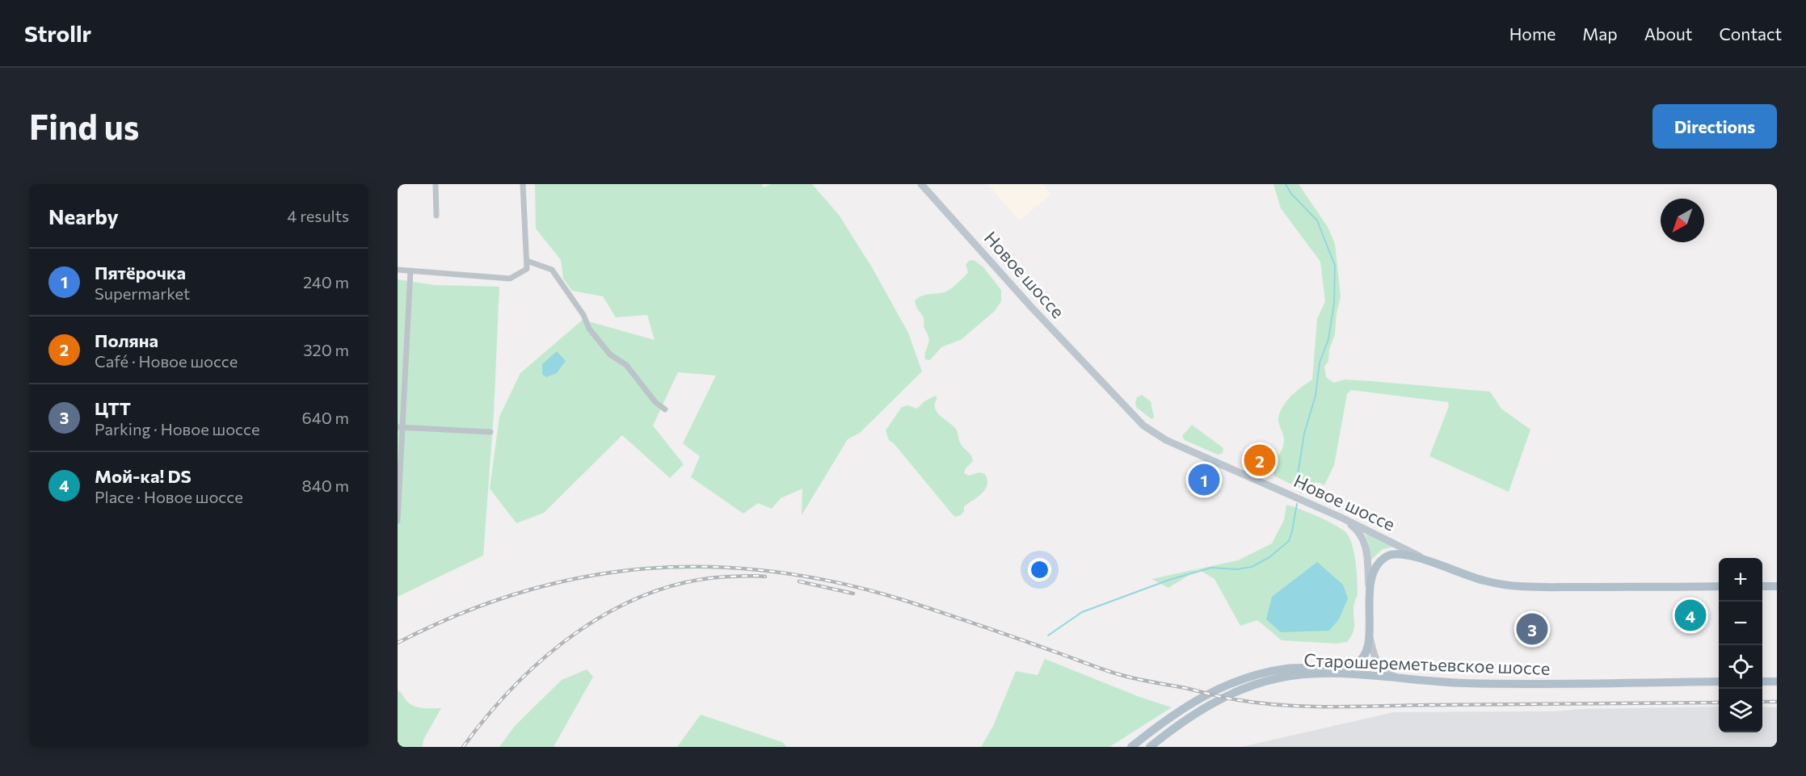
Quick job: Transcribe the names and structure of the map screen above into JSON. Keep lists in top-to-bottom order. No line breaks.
{"streets":{"main road":["Новое шоссе","Старошереметьевское шоссе"]},"north":"bottom left","page":{"header":"Strollr","nav":["Home","Map","About","Contact"],"buttons":"Directions","title":"Find us","heading":["Nearby","4 results"],"list":[{"mark":"1","name":"Пятёрочка","note":"Supermarket","value":"240 m"},{"mark":"2","name":"Поляна","note":"Café · Новое шоссе","value":"320 m"},{"mark":"3","name":"ЦТТ","note":"Parking · Новое шоссе","value":"640 m"},{"mark":"4","name":"Мой-ка! DS","note":"Place · Новое шоссе","value":"840 m"}],"pins":["2","1","4","3"],"map_buttons":["+","−"]}}
